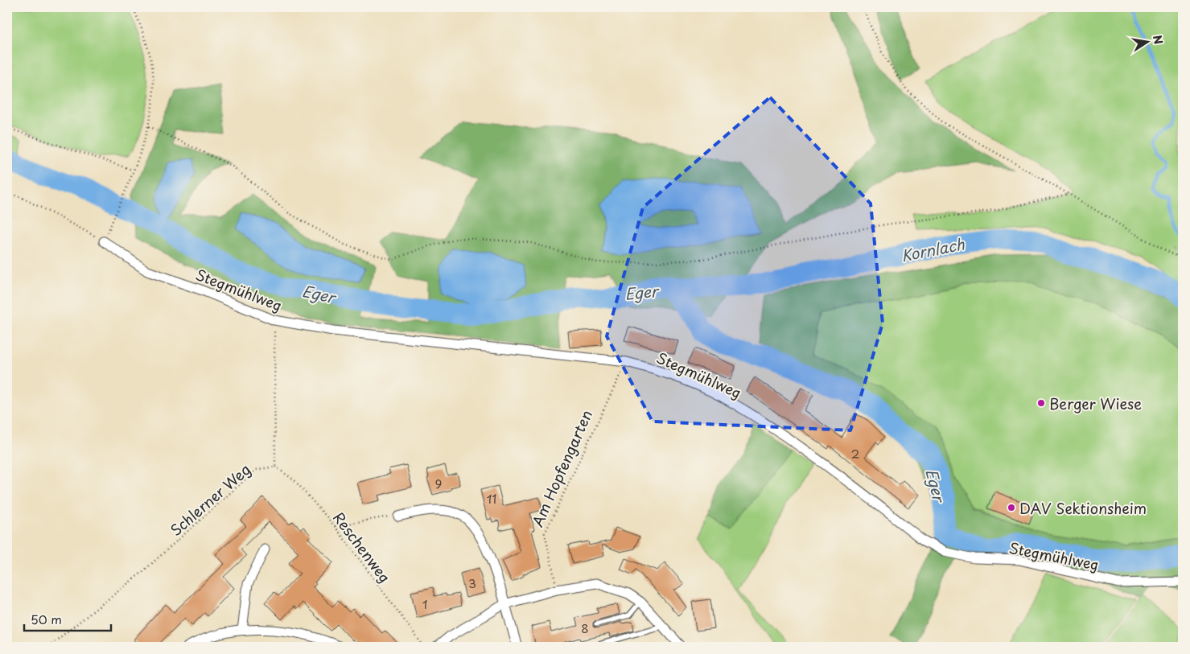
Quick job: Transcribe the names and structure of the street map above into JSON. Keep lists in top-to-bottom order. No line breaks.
{"streets":{"street":["Stegmühlweg"],"path":["Am Hopfengarten","Schlerner Weg","Reschenweg"]},"crossings":[["Stegmühlweg","Am Hopfengarten"],["Schlerner Weg","Reschenweg"]],"water":["Kornlach","Eger"],"places":["Berger Wiese","DAV Sektionsheim"],"house_numbers":["2","9","11","3","1","8"],"scale_bar":"50 m","north":"right"}
